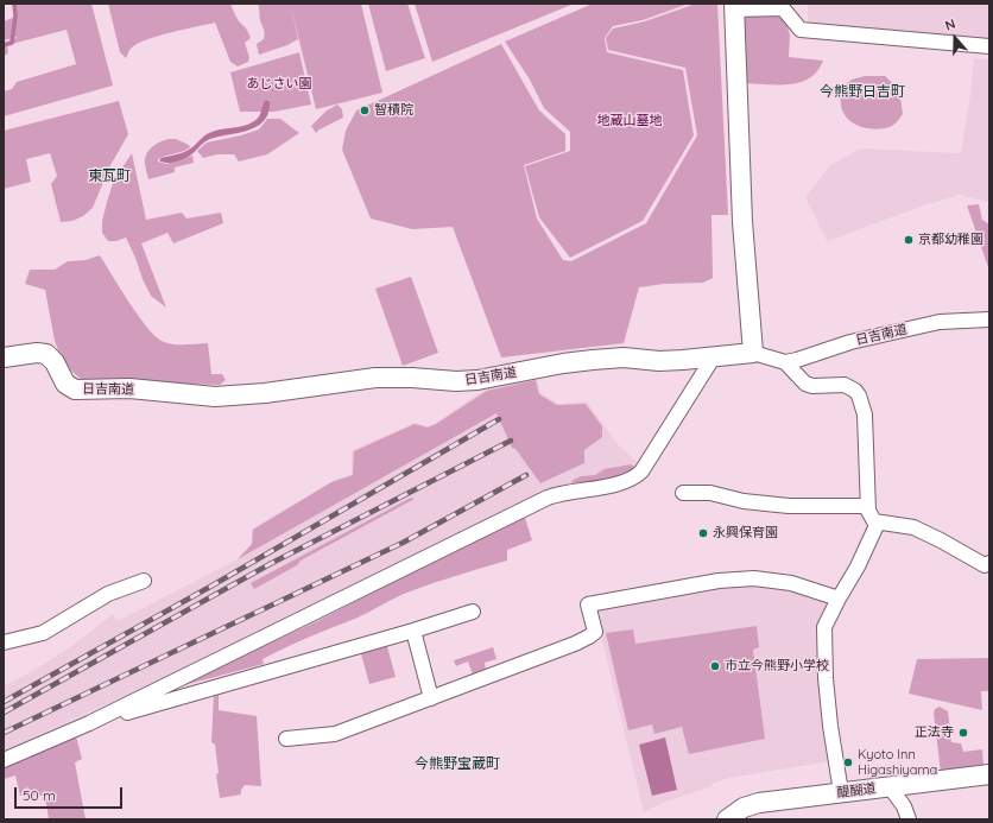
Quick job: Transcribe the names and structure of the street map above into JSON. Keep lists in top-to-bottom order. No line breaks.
{"streets":{"street":["日吉南道","醍醐道"]},"districts":["今熊野日吉町","東瓦町","今熊野宝蔵町"],"parks":["あじさい園","地蔵山墓地"],"places":["智積院","京都幼稚園","永興保育園","市立今熊野小学校","正法寺","Kyoto Inn Higashiyama"],"scale_bar":"50 m","north":"top"}
